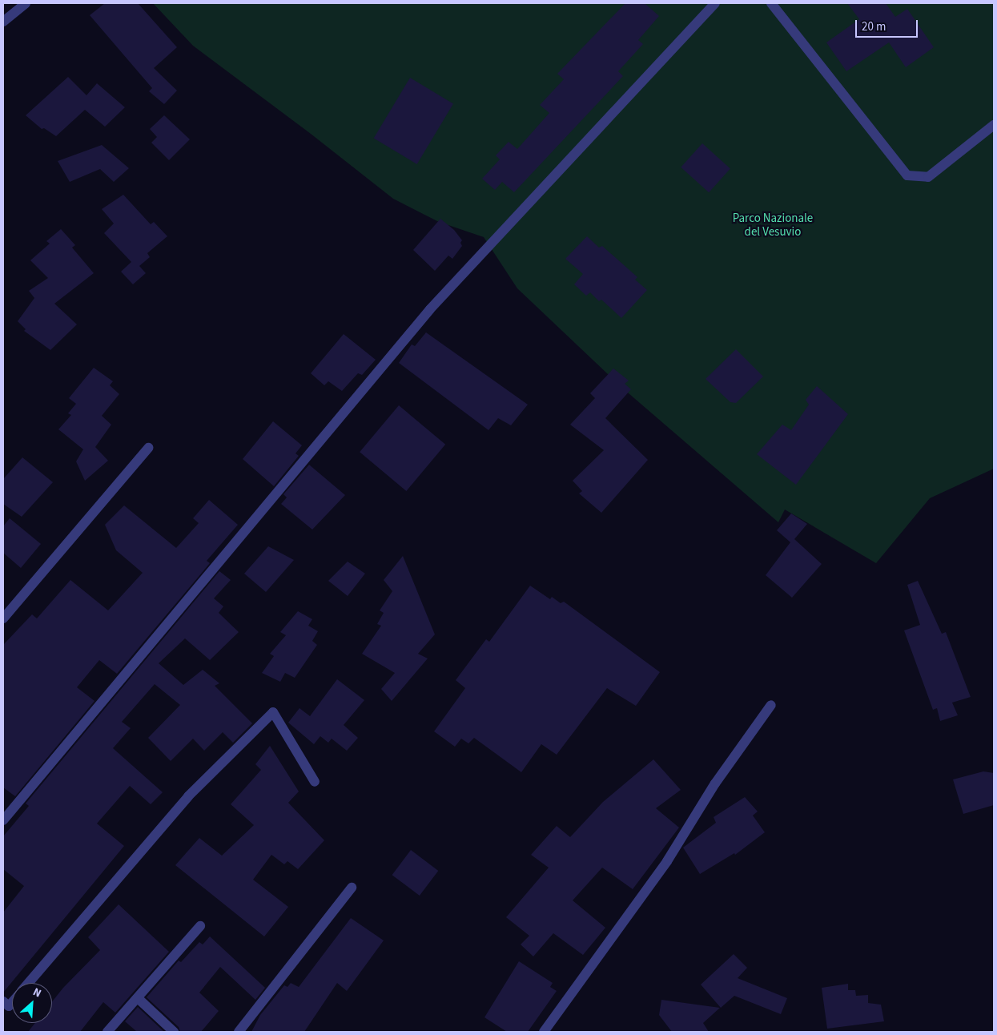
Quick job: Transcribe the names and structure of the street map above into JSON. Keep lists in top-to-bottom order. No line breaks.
{"parks":["Parco Nazionale del Vesuvio"],"scale_bar":"20 m","north":"top right"}
